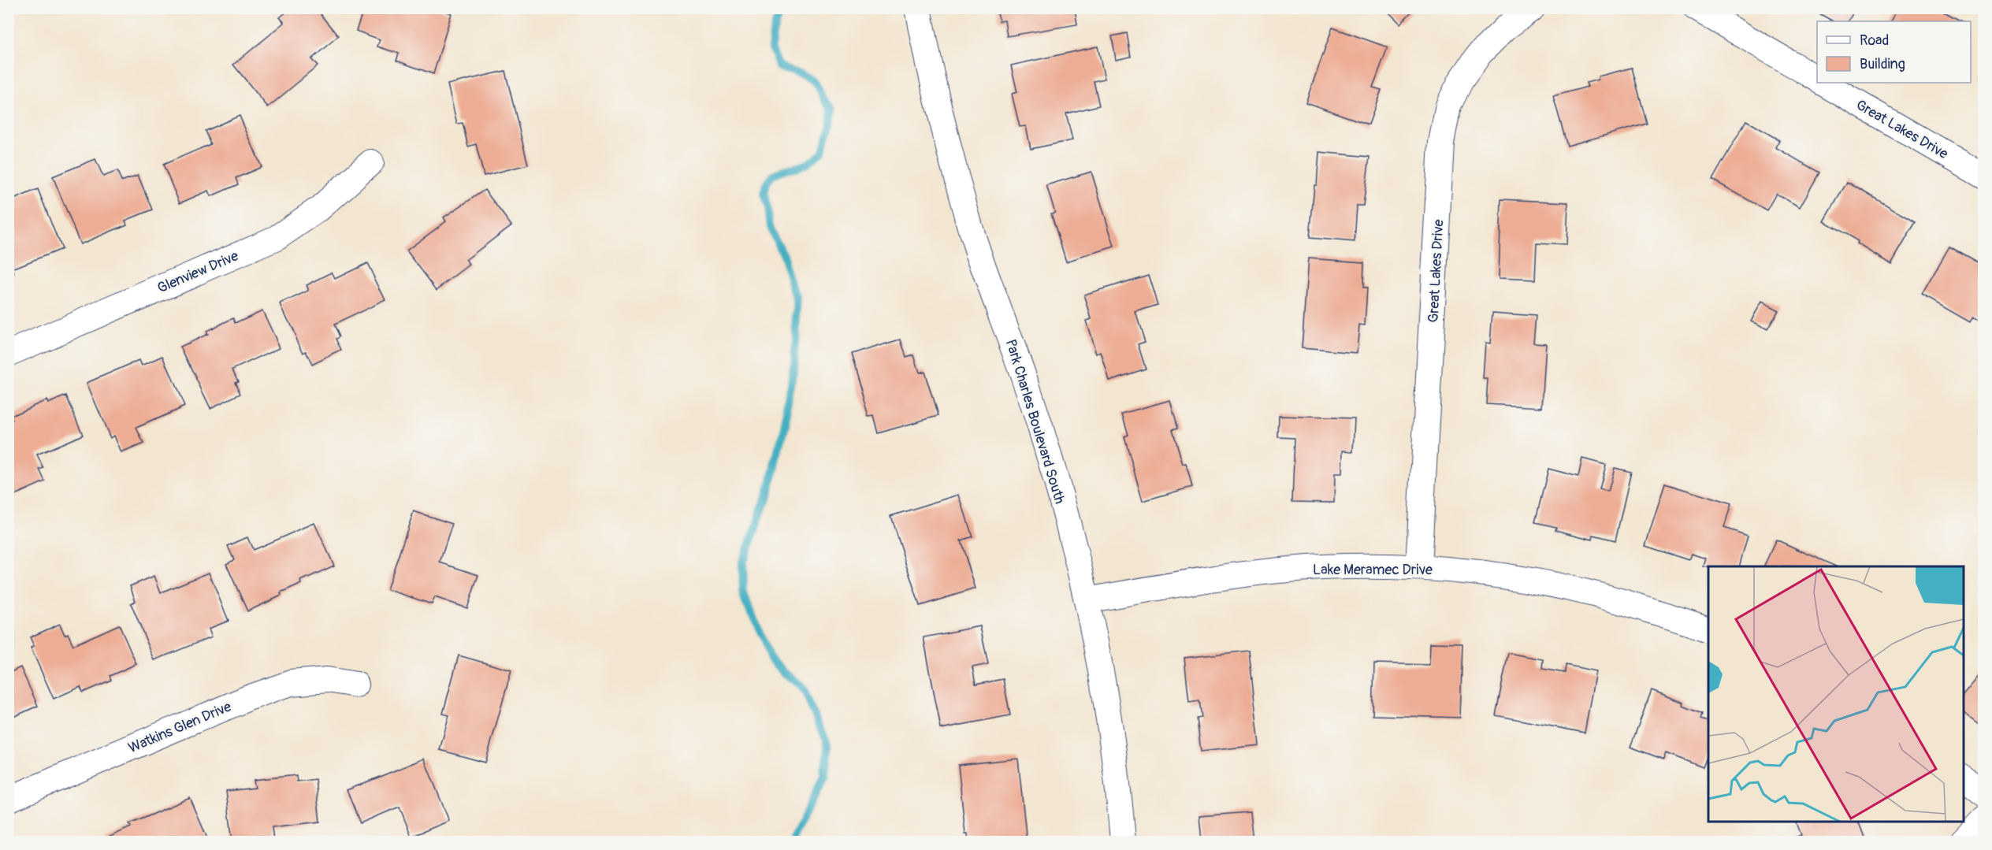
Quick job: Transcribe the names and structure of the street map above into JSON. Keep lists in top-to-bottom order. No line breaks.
{"streets":{"street":["Great Lakes Drive","Glenview Drive","Park Charles Boulevard South","Lake Meramec Drive","Watkins Glen Drive"]},"crossings":[["Great Lakes Drive","Lake Meramec Drive"],["Park Charles Boulevard South","Lake Meramec Drive"]],"legend":["Road","Building"]}
